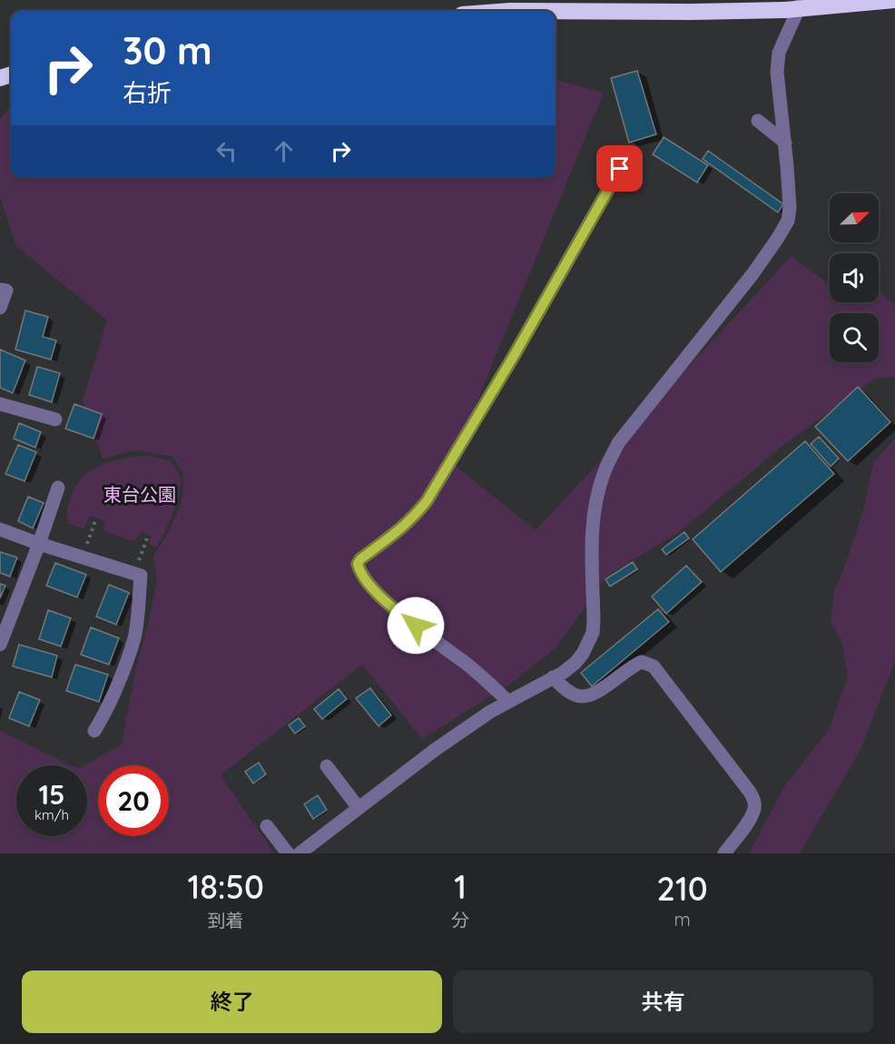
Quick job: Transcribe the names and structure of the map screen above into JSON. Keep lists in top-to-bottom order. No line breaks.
{"parks":["東台公園"],"north":"top right","page":{"turn":["30 m","右折"],"speed":"15 km/h","limit":"20","eta":["18:50","到着","1","分","210","m"],"buttons":["終了","共有"]}}
